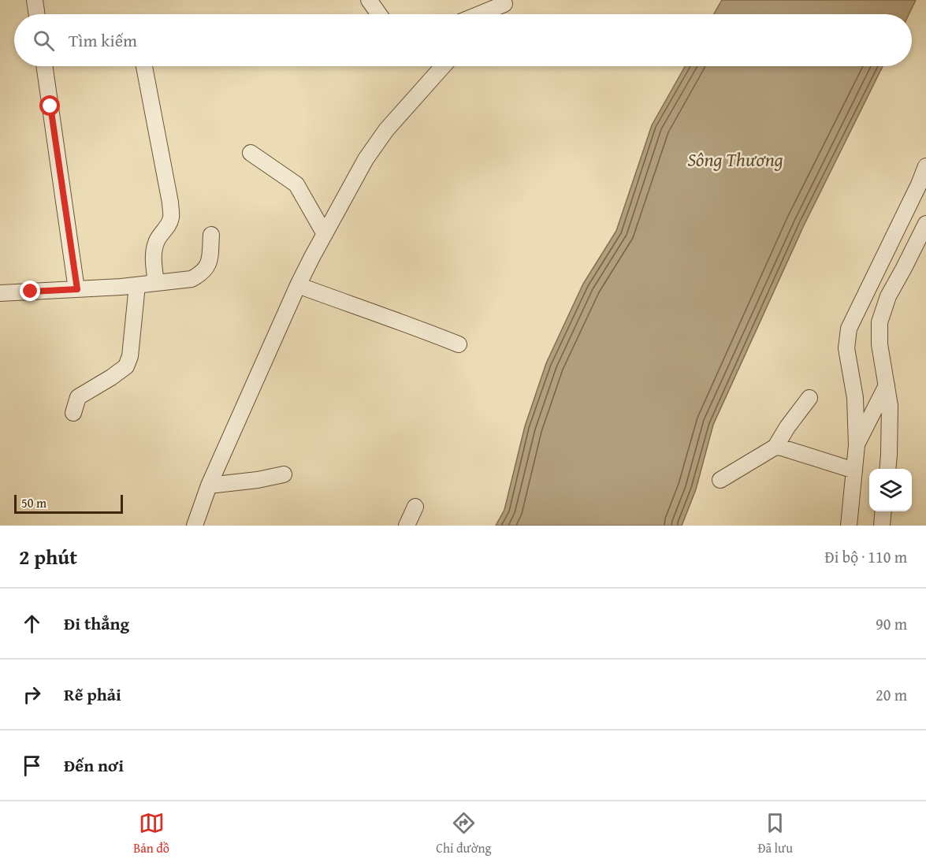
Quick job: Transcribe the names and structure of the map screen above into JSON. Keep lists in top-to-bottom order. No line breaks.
{"water":["Sông Thương"],"scale_bar":"50 m","page":{"search":"Tìm kiếm","scale":"50 m","heading":["2 phút","Đi bộ · 110 m"],"list":[["Đi thẳng","90 m"],["Rẽ phải","20 m"],"Đến nơi"],"nav":["Bản đồ","Chỉ đường","Đã lưu"]}}
